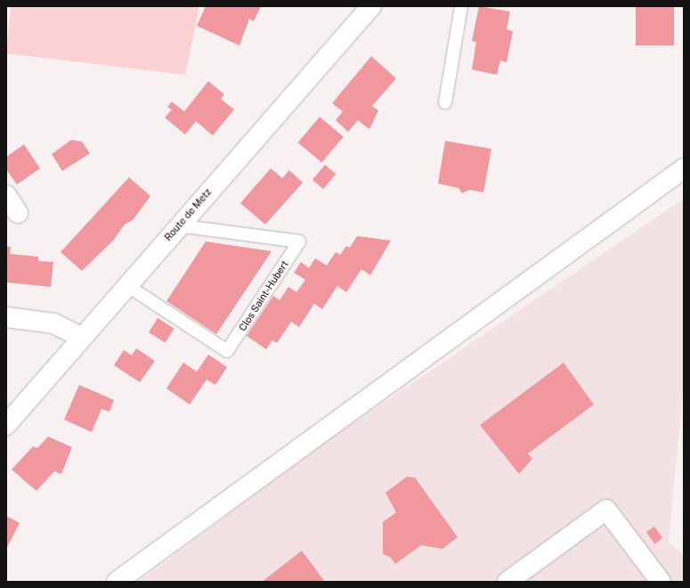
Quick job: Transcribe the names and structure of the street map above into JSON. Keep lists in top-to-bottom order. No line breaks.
{"streets":{"street":["Route de Metz"],"lane":["Clos Saint-Hubert"]},"crossings":[["Route de Metz","Clos Saint-Hubert"]]}
